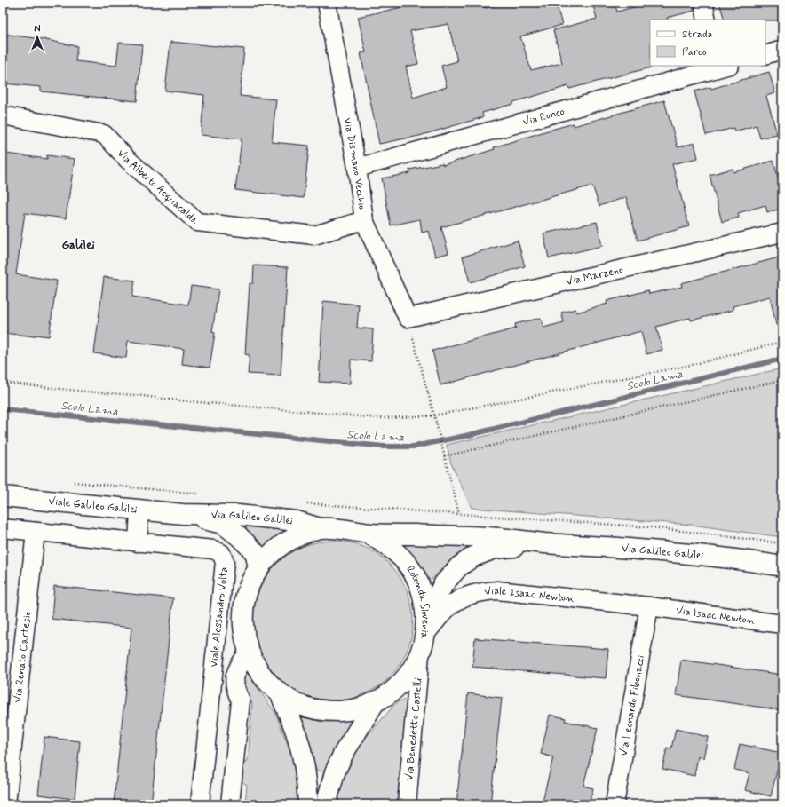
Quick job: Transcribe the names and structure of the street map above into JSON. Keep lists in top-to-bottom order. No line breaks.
{"streets":{"main road":["Viale Galileo Galilei","Via Galileo Galilei","Rotonda Slovenia"],"street":["Via Ronco","Via Dismano Vecchio","Via Alberto Acquacalda","Via Marzeno","Viale Isaac Newton","Via Isaac Newton","Viale Alessandro Volta","Via Renato Cartesio","Via Leonardo Fibonacci","Via Benedetto Castelli"]},"crossings":[["Via Ronco","Via Dismano Vecchio"],["Via Dismano Vecchio","Via Alberto Acquacalda"],["Via Dismano Vecchio","Via Marzeno"],["Viale Galileo Galilei","Via Galileo Galilei"],["Via Galileo Galilei","Viale Isaac Newton"],["Via Galileo Galilei","Rotonda Slovenia"],["Viale Isaac Newton","Rotonda Slovenia"],["Viale Isaac Newton","Via Isaac Newton"],["Viale Isaac Newton","Via Leonardo Fibonacci"],["Rotonda Slovenia","Via Benedetto Castelli"],["Via Isaac Newton","Via Leonardo Fibonacci"],["Viale Alessandro Volta","Via Renato Cartesio"]],"districts":["Galilei"],"water":["Scolo Lama"],"legend":["Strada","Parco"],"north":"top"}
